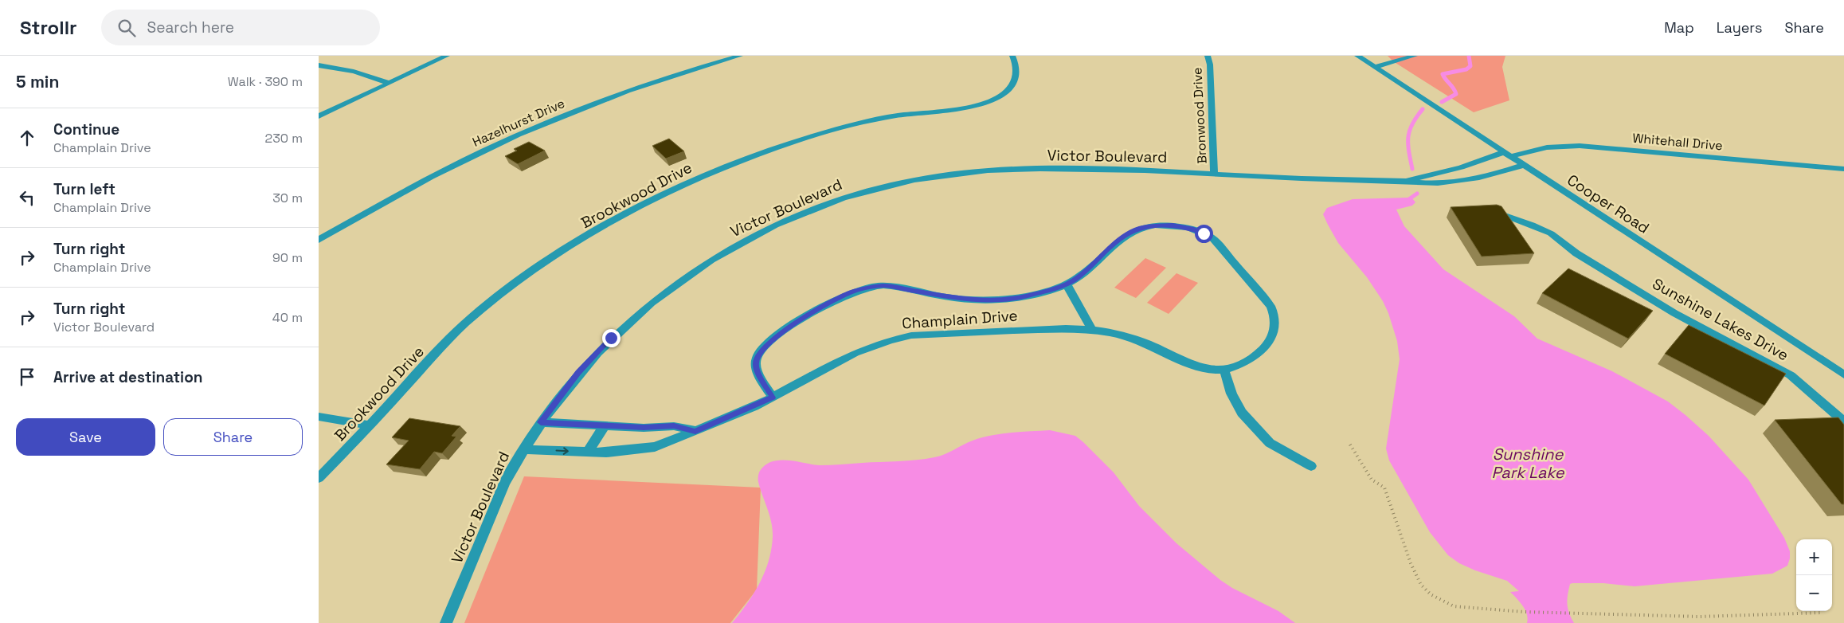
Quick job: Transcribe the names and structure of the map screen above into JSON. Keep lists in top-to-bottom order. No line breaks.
{"streets":{"street":["Bronwood Drive","Hazelhurst Drive","Whitehall Drive","Victor Boulevard","Brookwood Drive","Cooper Road","Champlain Drive","Sunshine Lakes Drive"]},"crossings":[["Bronwood Drive","Victor Boulevard"],["Whitehall Drive","Victor Boulevard"],["Whitehall Drive","Cooper Road"],["Victor Boulevard","Cooper Road"],["Victor Boulevard","Champlain Drive"]],"water":["Sunshine Park Lake"],"page":{"header":"Strollr","search":"Search here","nav":["Map","Layers","Share"],"heading":["5 min","Walk · 390 m"],"list":[["Continue","Champlain Drive","230 m"],["Turn left","Champlain Drive","30 m"],["Turn right","Champlain Drive","90 m"],["Turn right","Victor Boulevard","40 m"],"Arrive at destination"],"buttons":["Save","Share"],"map_buttons":["+","−"]}}
